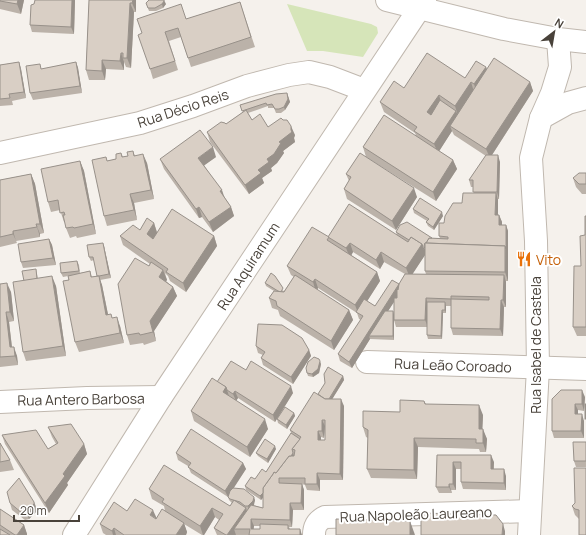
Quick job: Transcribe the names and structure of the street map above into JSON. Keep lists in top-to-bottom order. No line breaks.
{"streets":{"street":["Rua Décio Reis","Rua Aquiramum","Rua Isabel de Castela","Rua Leão Coroado","Rua Antero Barbosa","Rua Napoleão Laureano"]},"crossings":[["Rua Décio Reis","Rua Aquiramum"],["Rua Aquiramum","Rua Antero Barbosa"],["Rua Isabel de Castela","Rua Leão Coroado"],["Rua Isabel de Castela","Rua Napoleão Laureano"]],"places":{"restaurant":["Vito"]},"scale_bar":"20 m","north":"top right"}
